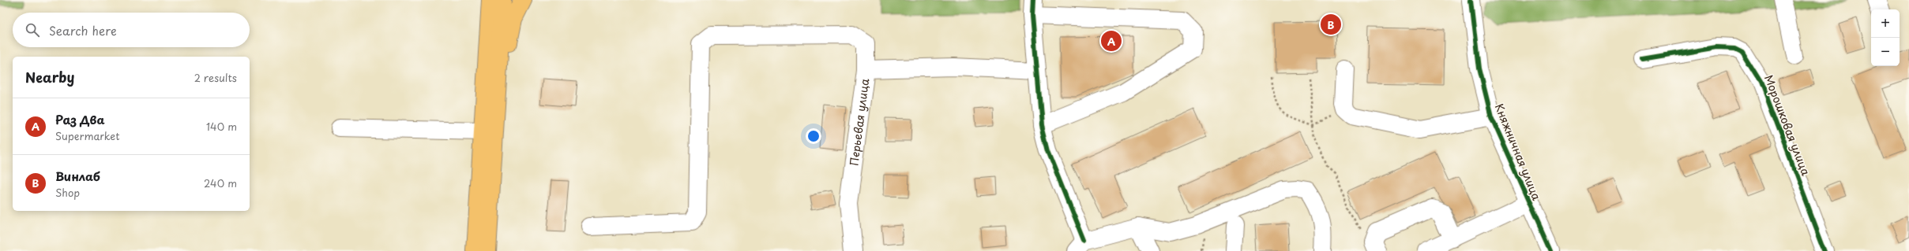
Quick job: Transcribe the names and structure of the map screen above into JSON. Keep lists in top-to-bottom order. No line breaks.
{"streets":{"street":["Перьевая улица","Морошковая улица","Княжничная улица"]},"page":{"map_buttons":["+","−"],"pins":["B","A"],"search":"Search here","heading":["Nearby","2 results"],"list":[{"mark":"A","name":"Раз Два","note":"Supermarket","value":"140 m"},{"mark":"B","name":"Винлаб","note":"Shop","value":"240 m"}]}}
